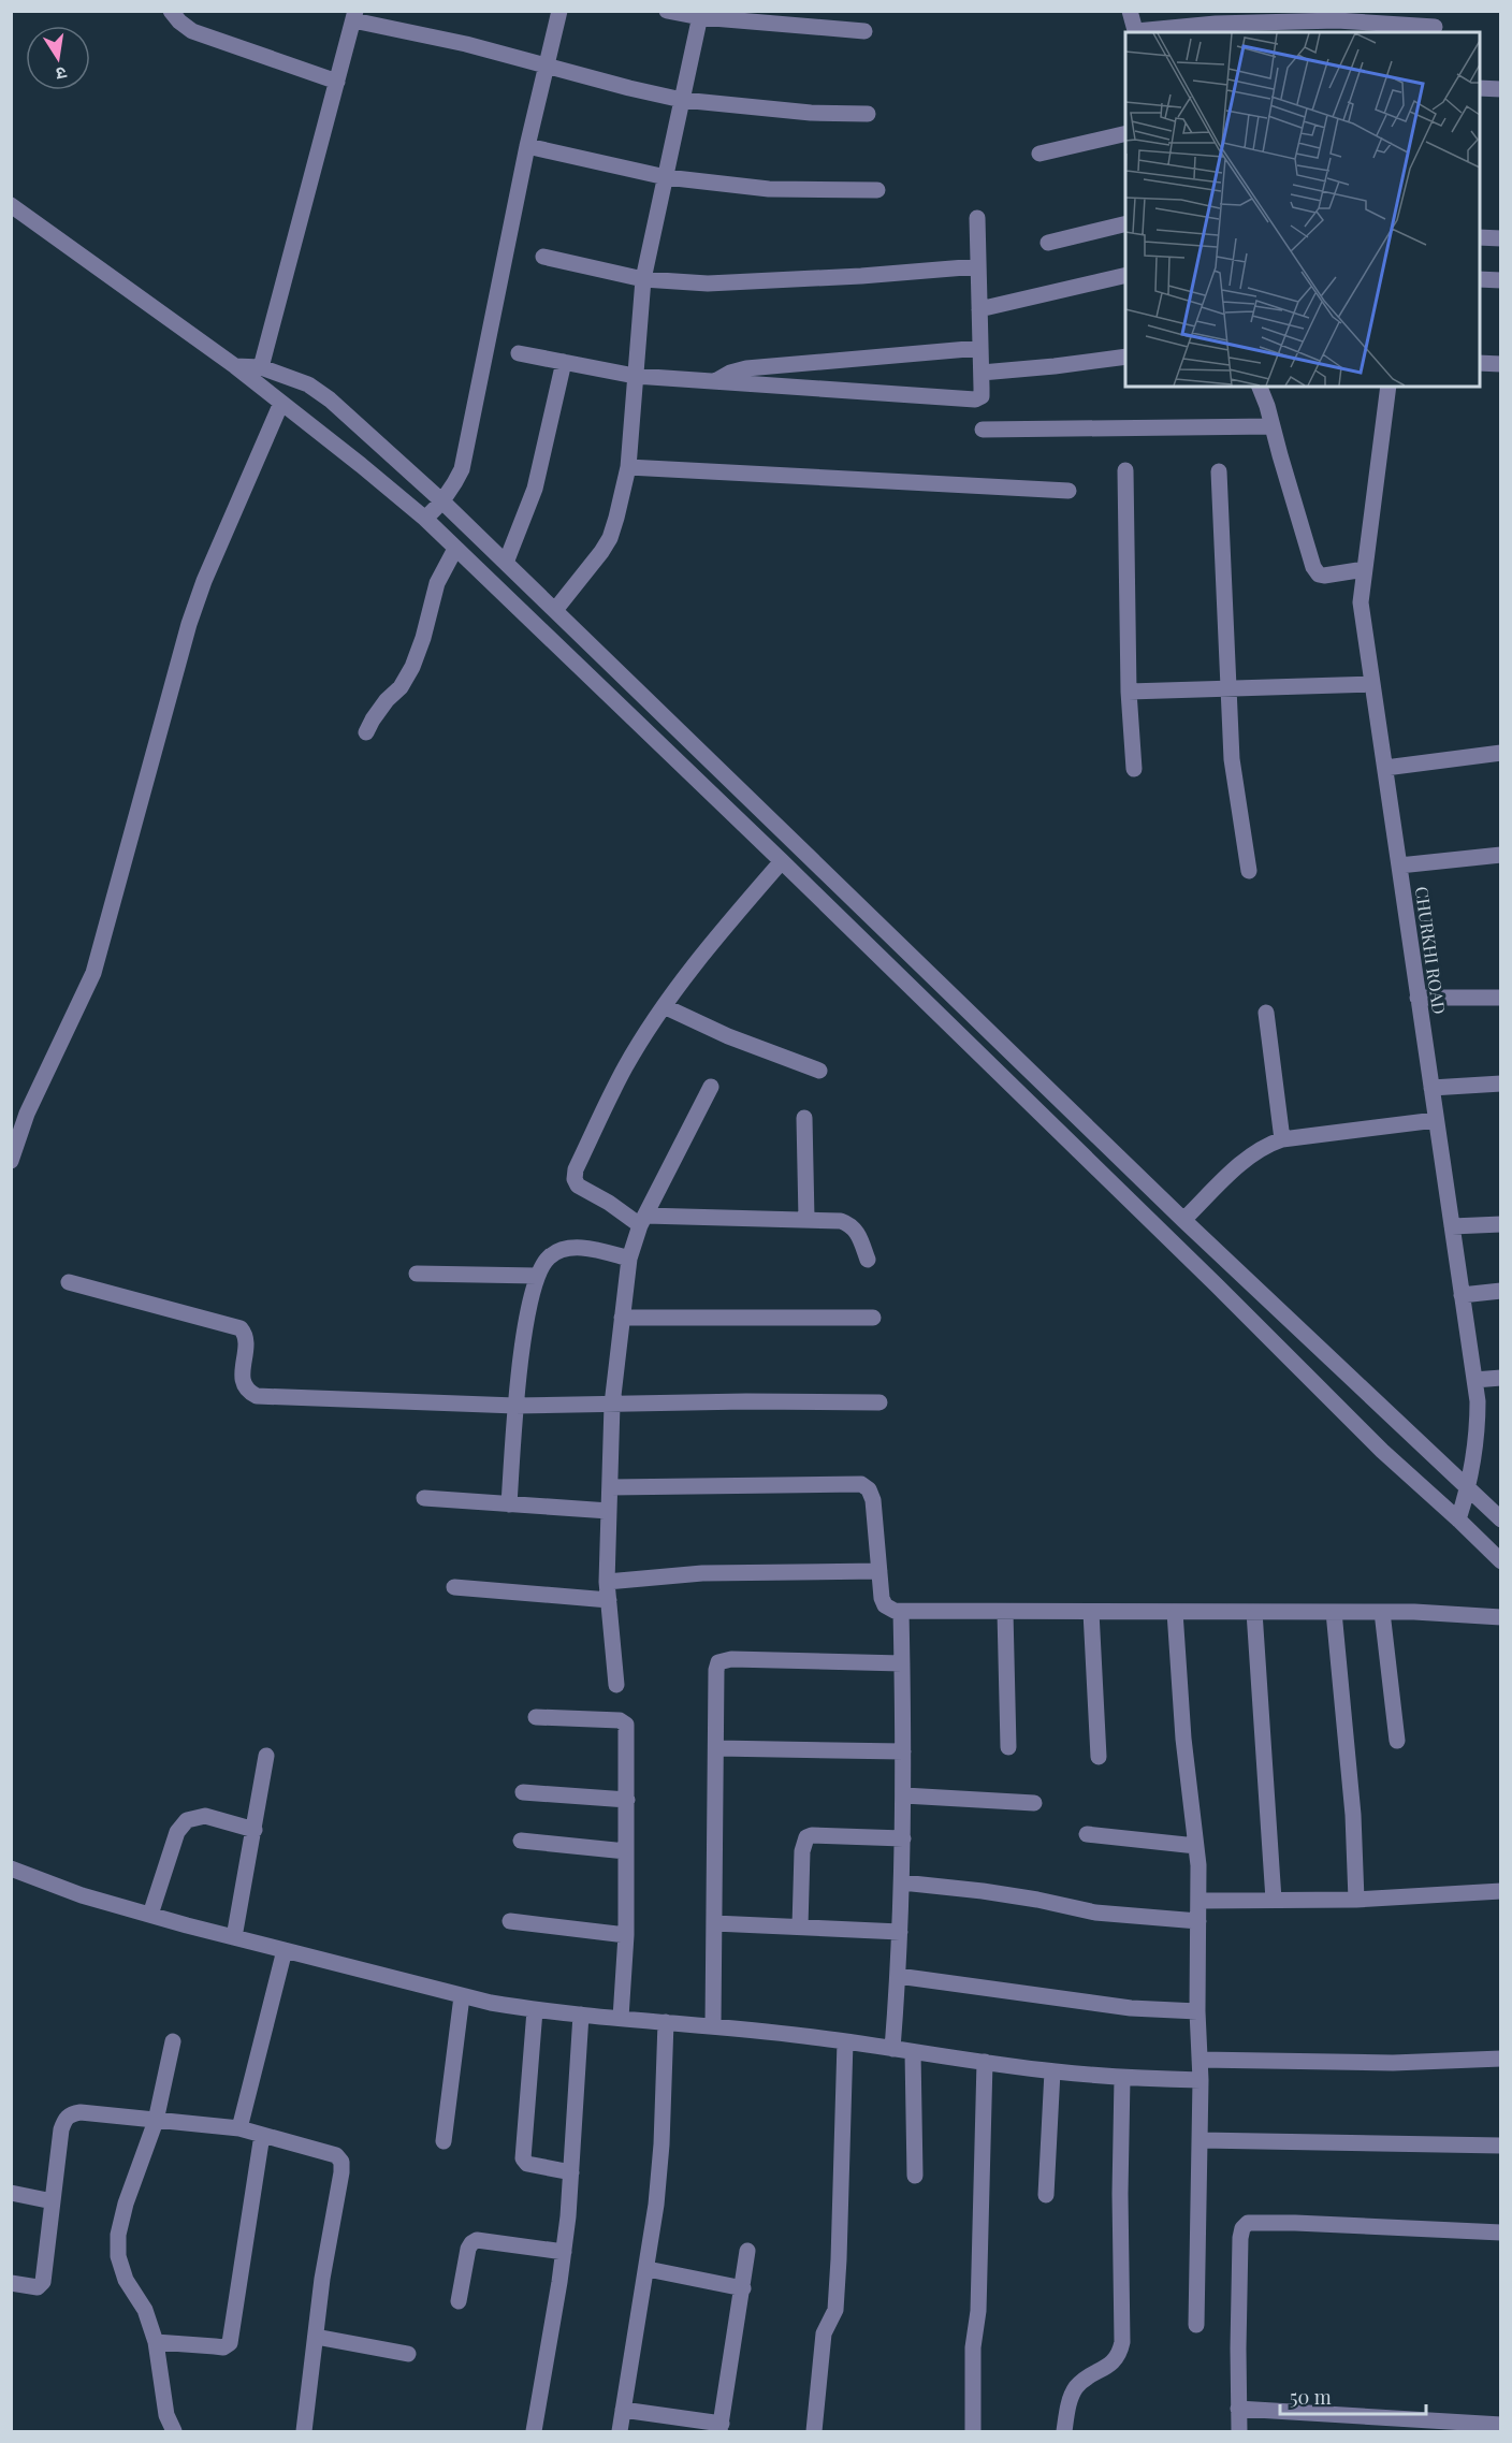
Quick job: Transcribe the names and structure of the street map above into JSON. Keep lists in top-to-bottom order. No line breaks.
{"streets":{"street":["CHURKHI ROAD"]},"scale_bar":"50 m","north":"bottom"}
